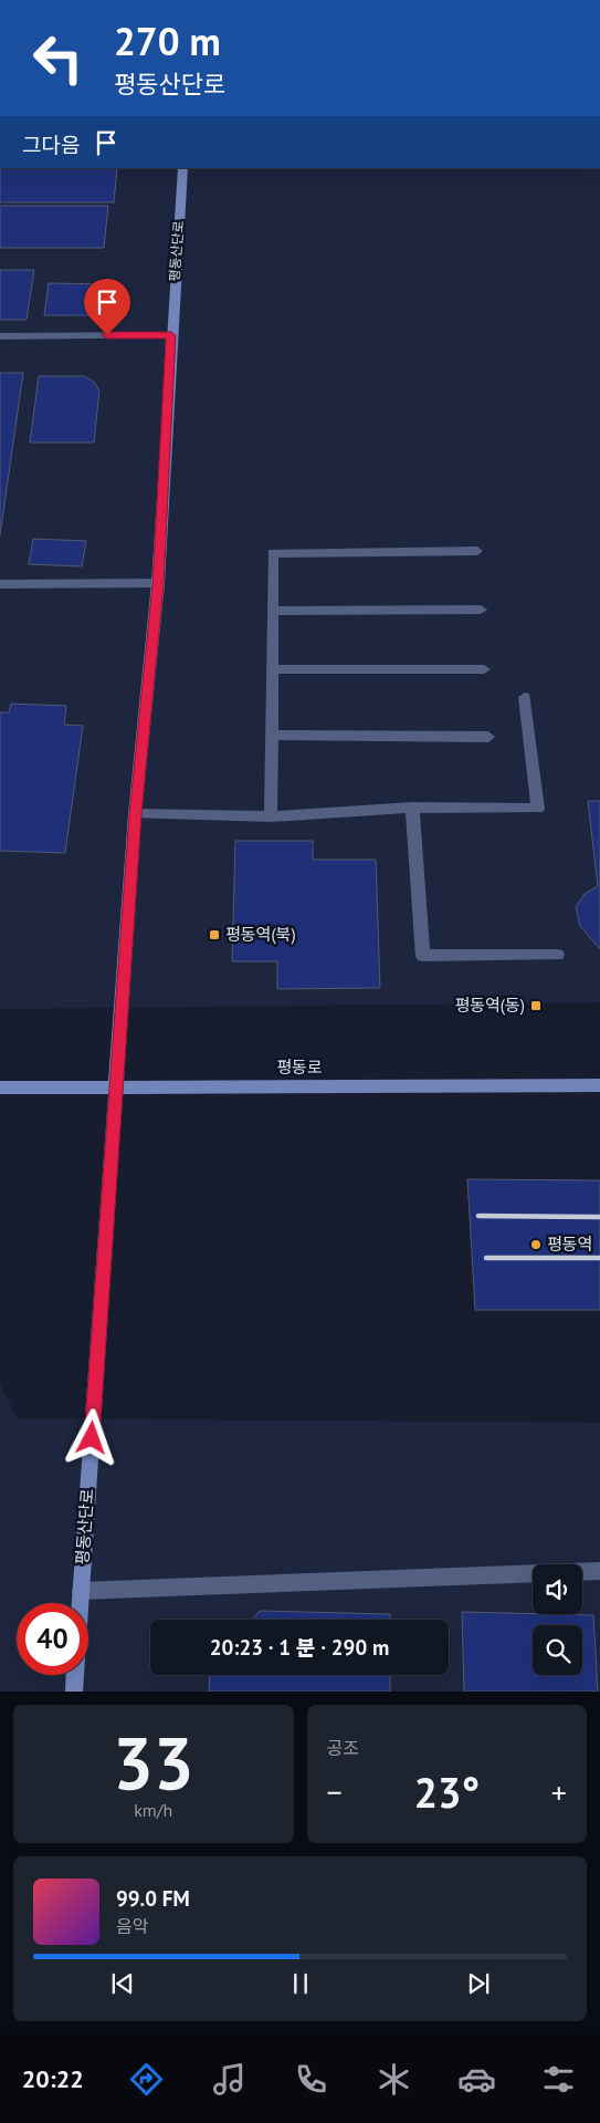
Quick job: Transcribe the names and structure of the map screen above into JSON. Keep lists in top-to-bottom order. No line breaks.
{"streets":{"street":["평동산단로","평동로"]},"crossings":[["평동산단로","평동로"]],"places":{"transit":["평동역(북)","평동역(동)"],"other":["평동역"]},"page":{"turn":["270 m","평동산단로"],"then":"그다음","limit":"40","trip":"20:23 · 1 분 · 290 m","tile":[["33","km/h"],"공조"],"heat":["−","23°","+"],"song":["99.0 FM","음악"],"tabs":"20:22"}}
